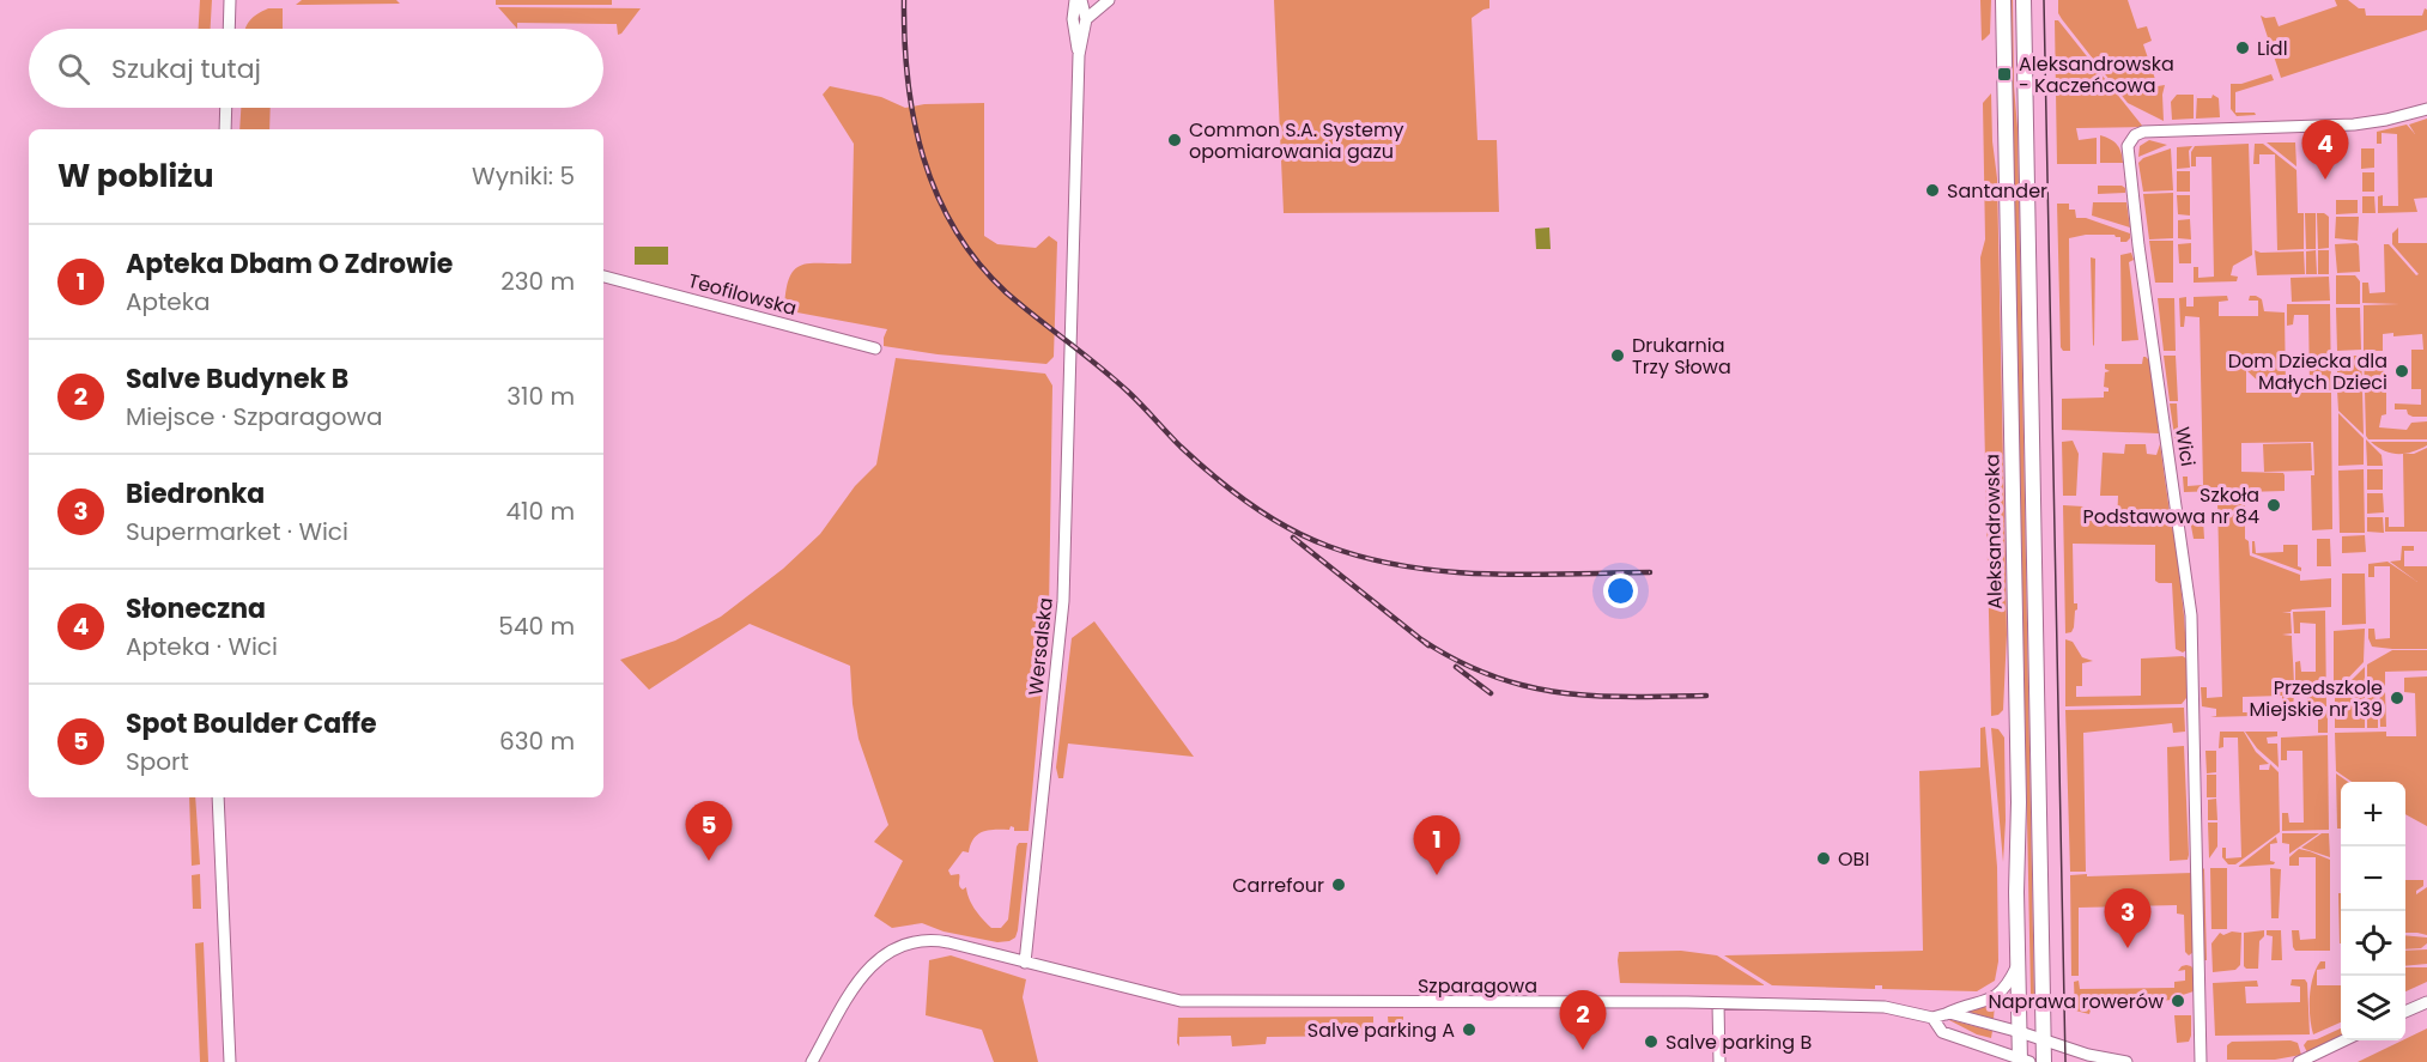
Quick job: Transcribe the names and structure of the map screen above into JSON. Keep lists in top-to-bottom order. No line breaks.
{"streets":{"main road":["Aleksandrowska"],"street":["Teofilowska","Wici","Wersalska","Szparagowa"]},"crossings":[["Aleksandrowska","Szparagowa"],["Wersalska","Szparagowa"]],"places":{"other":["Lidl","Common S.A. Systemy opomiarowania gazu","Santander","Drukarnia Trzy Słowa","Dom Dziecka dla Małych Dzieci","Szkoła Podstawowa nr 84","Przedszkole Miejskie nr 139","OBI","Carrefour","Naprawa rowerów","Salve parking A","Salve parking B"],"transit":["Aleksandrowska - Kaczeńcowa"]},"page":{"search":"Szukaj tutaj","pins":["4","5","1","3","2"],"heading":["W pobliżu","Wyniki: 5"],"list":[{"mark":"1","name":"Apteka Dbam O Zdrowie","note":"Apteka","value":"230 m"},{"mark":"2","name":"Salve Budynek B","note":"Miejsce · Szparagowa","value":"310 m"},{"mark":"3","name":"Biedronka","note":"Supermarket · Wici","value":"410 m"},{"mark":"4","name":"Słoneczna","note":"Apteka · Wici","value":"540 m"},{"mark":"5","name":"Spot Boulder Caffe","note":"Sport","value":"630 m"}],"map_buttons":["+","−"]}}
